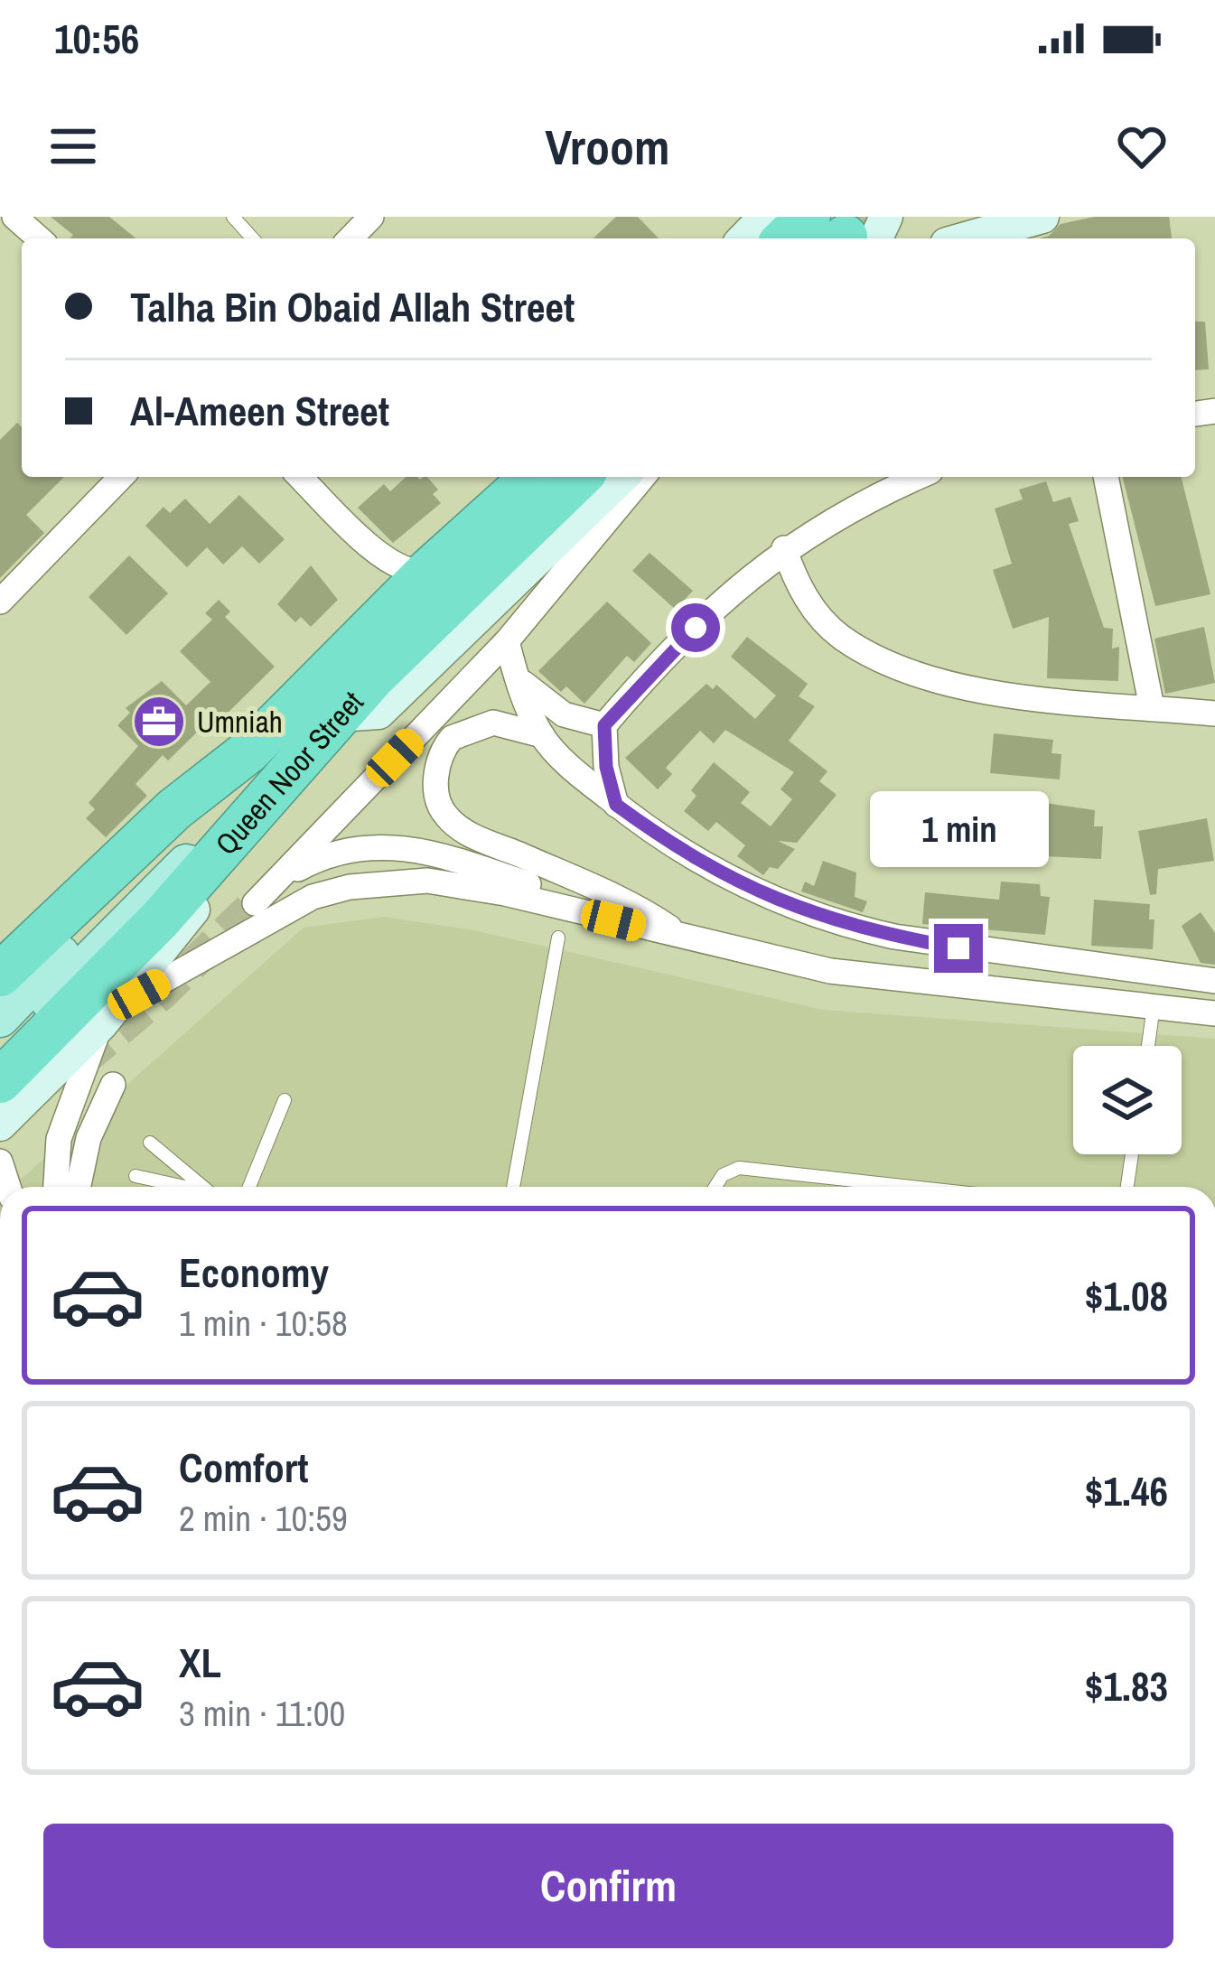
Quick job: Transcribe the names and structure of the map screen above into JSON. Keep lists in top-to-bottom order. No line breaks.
{"streets":{"highway":["Queen Noor Street"]},"places":{"office":["Umniah"]},"page":{"status":"10:56","header":"Vroom","banner":["Talha Bin Obaid Allah Street","Al-Ameen Street"],"bubble":"1 min","list":[{"name":"Economy","note":"1 min · 10:58","value":"$1.08"},{"name":"Comfort","note":"2 min · 10:59","value":"$1.46"},{"name":"XL","note":"3 min · 11:00","value":"$1.83"}],"buttons":"Confirm"}}
